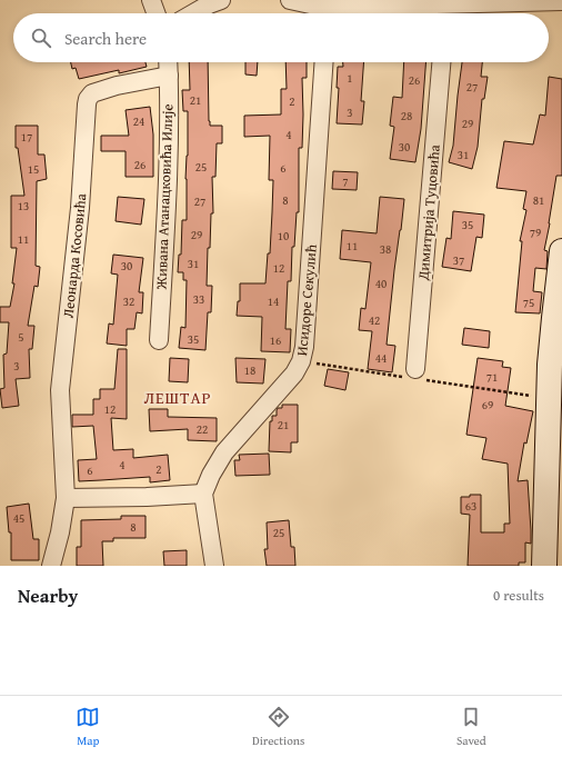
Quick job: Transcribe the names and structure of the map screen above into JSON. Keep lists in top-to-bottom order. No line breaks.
{"streets":{"street":["Живана Атанацковића Илије","Димитрија Туцовића","Леонарда Косовића","Исидоре Секулић"]},"crossings":[["Живана Атанацковића Илије","Леонарда Косовића"]],"districts":["ЛЕШТАР"],"house_numbers":["1","26","27","21","2","3","28","24","29","4","17","30","31","26","25","6","15","7","8","81","27","13","35","79","29","10","11","11","38","37","31","30","12","40","33","32","14","75","42","5","35","16","44","3","18","71","69","12","21","22","4","2","6","63","45","8","25"],"page":{"search":"Search here","heading":["Nearby","0 results"],"nav":["Map","Directions","Saved"]}}
